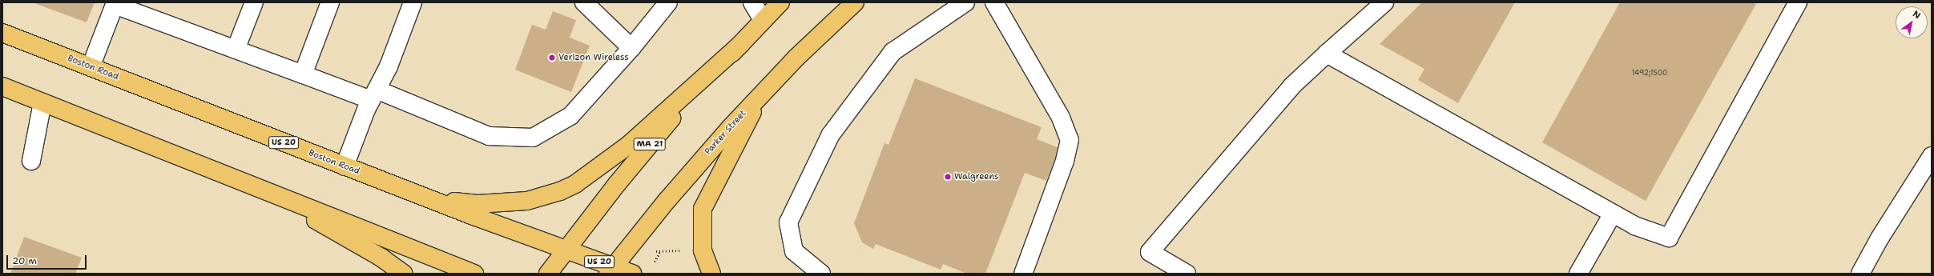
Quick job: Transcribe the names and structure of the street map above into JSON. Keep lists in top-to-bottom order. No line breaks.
{"streets":{"main road":["Boston Road","Parker Street","US 20","MA 21"]},"crossings":[["Boston Road","Parker Street"],["Boston Road","MA 21"]],"places":["Verizon Wireless","Walgreens"],"house_numbers":["1492;1500"],"scale_bar":"20 m","north":"top right"}
